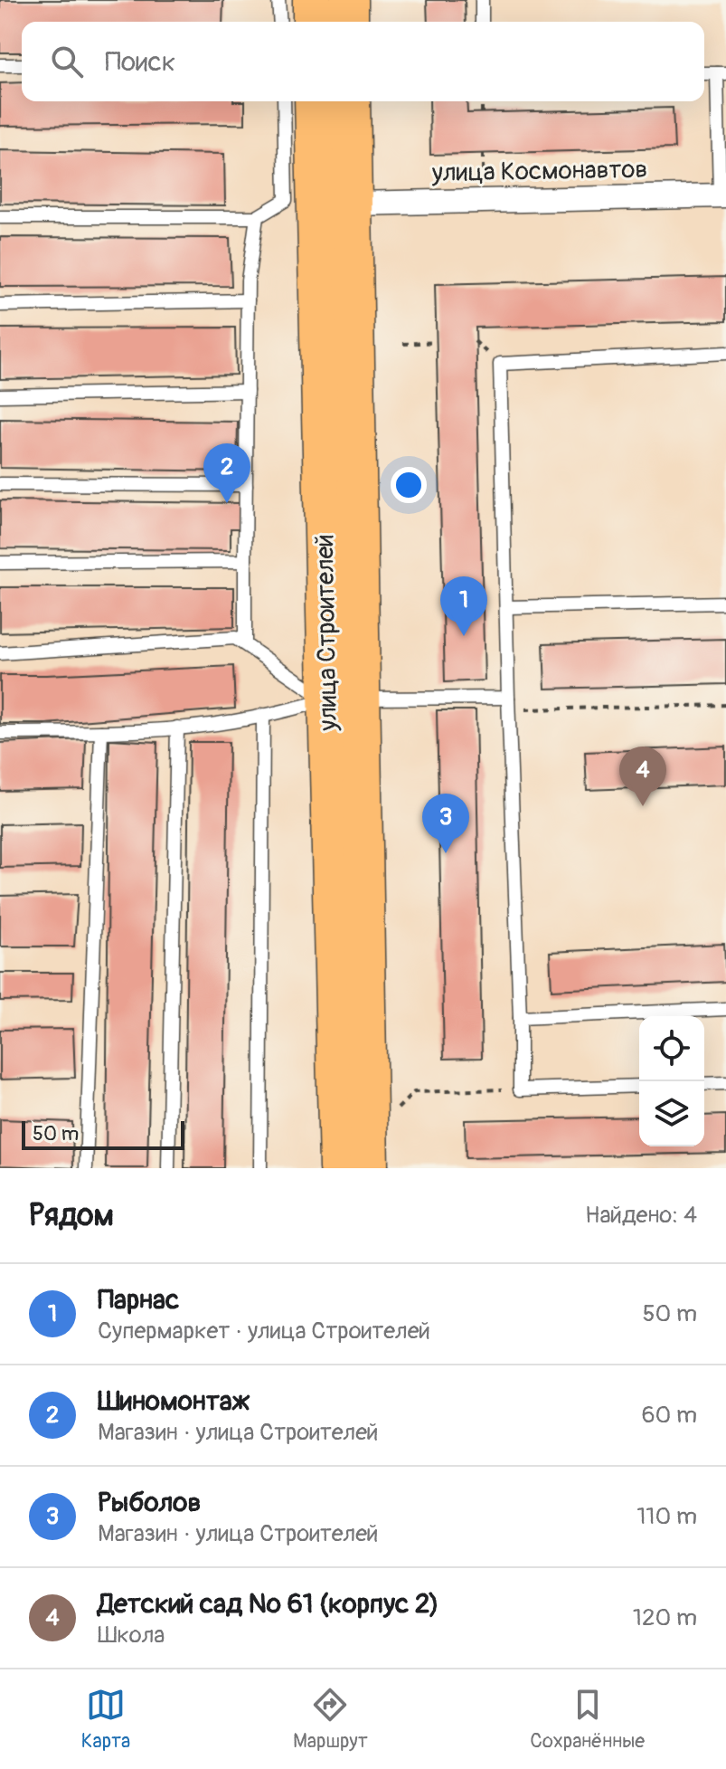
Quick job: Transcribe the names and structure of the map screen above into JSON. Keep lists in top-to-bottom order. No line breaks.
{"streets":{"main road":["улица Строителей"],"street":["улица Космонавтов"]},"crossings":[["улица Космонавтов","улица Строителей"]],"scale_bar":"50 m","page":{"search":"Поиск","pins":["2","1","4","3"],"scale":"50 m","heading":["Рядом","Найдено: 4"],"list":[{"mark":"1","name":"Парнас","note":"Супермаркет · улица Строителей","value":"50 m"},{"mark":"2","name":"Шиномонтаж","note":"Магазин · улица Строителей","value":"60 m"},{"mark":"3","name":"Рыболов","note":"Магазин · улица Строителей","value":"110 m"},{"mark":"4","name":"Детский сад № 61 (корпус 2)","note":"Школа","value":"120 m"}],"nav":["Карта","Маршрут","Сохранённые"]}}
